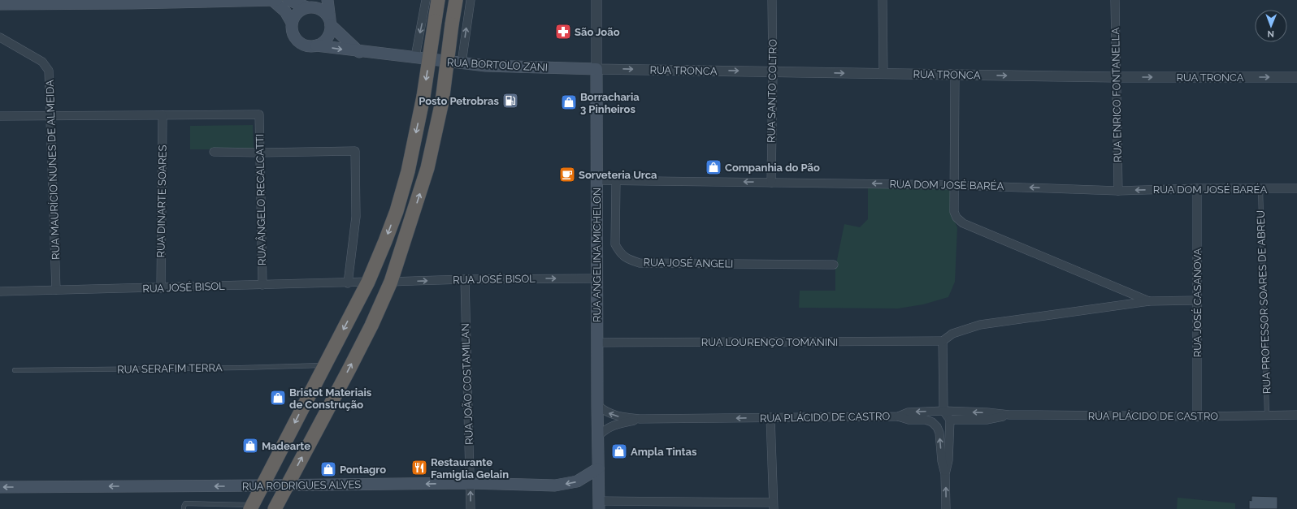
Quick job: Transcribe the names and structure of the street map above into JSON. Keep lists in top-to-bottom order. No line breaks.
{"streets":{"main road":["RUA BORTOLO ZANI","RUA ANGELINA MICHELON","RUA RODRIGUES ALVES"],"street":["RUA TRONCA","RUA SANTO COLTRO","RUA ENRICO FONTANELLA","RUA MAURÍCIO NUNES DE ALMEIDA","RUA DOM JOSÉ BARÉA","RUA ÂNGELO RECALCATTI","RUA DINARTE SOARES","RUA JOSÉ ANGELI","RUA JOSÉ BISOL","RUA JOSÉ CASANOVA","RUA LOURENÇO TOMANINI","RUA JOÃO COSTAMILAN","RUA PLÁCIDO DE CASTRO"],"lane":["RUA PROFESSOR SOARES DE ABREU","RUA SERAFIM TERRA"]},"crossings":[["RUA BORTOLO ZANI","RUA TRONCA"],["RUA BORTOLO ZANI","RUA ANGELINA MICHELON"],["RUA TRONCA","RUA SANTO COLTRO"],["RUA TRONCA","RUA ENRICO FONTANELLA"],["RUA TRONCA","RUA ANGELINA MICHELON"],["RUA SANTO COLTRO","RUA DOM JOSÉ BARÉA"],["RUA ENRICO FONTANELLA","RUA DOM JOSÉ BARÉA"],["RUA MAURÍCIO NUNES DE ALMEIDA","RUA JOSÉ BISOL"],["RUA DOM JOSÉ BARÉA","RUA ANGELINA MICHELON"],["RUA DOM JOSÉ BARÉA","RUA JOSÉ ANGELI"],["RUA DOM JOSÉ BARÉA","RUA PROFESSOR SOARES DE ABREU"],["RUA DOM JOSÉ BARÉA","RUA JOSÉ CASANOVA"],["RUA ÂNGELO RECALCATTI","RUA DINARTE SOARES"],["RUA ÂNGELO RECALCATTI","RUA JOSÉ BISOL"],["RUA DINARTE SOARES","RUA JOSÉ BISOL"],["RUA ANGELINA MICHELON","RUA JOSÉ BISOL"],["RUA ANGELINA MICHELON","RUA LOURENÇO TOMANINI"],["RUA ANGELINA MICHELON","RUA PLÁCIDO DE CASTRO"],["RUA ANGELINA MICHELON","RUA RODRIGUES ALVES"],["RUA JOSÉ BISOL","RUA JOÃO COSTAMILAN"],["RUA PROFESSOR SOARES DE ABREU","RUA PLÁCIDO DE CASTRO"],["RUA JOSÉ CASANOVA","RUA PLÁCIDO DE CASTRO"],["RUA JOÃO COSTAMILAN","RUA RODRIGUES ALVES"]],"one_way":["RUA TRONCA","RUA DOM JOSÉ BARÉA","RUA JOSÉ BISOL","RUA PLÁCIDO DE CASTRO","RUA RODRIGUES ALVES"],"places":{"pharmacy":["São João"],"fuel station":["Posto Petrobras"],"shop":["Borracharia 3 Pinheiros","Companhia do Pão","Bristot Materiais de Construção","Madearte","Ampla Tintas","Pontagro"],"cafe":["Sorveteria Urca"],"restaurant":["Restaurante Famiglia Gelain"]},"north":"bottom"}
